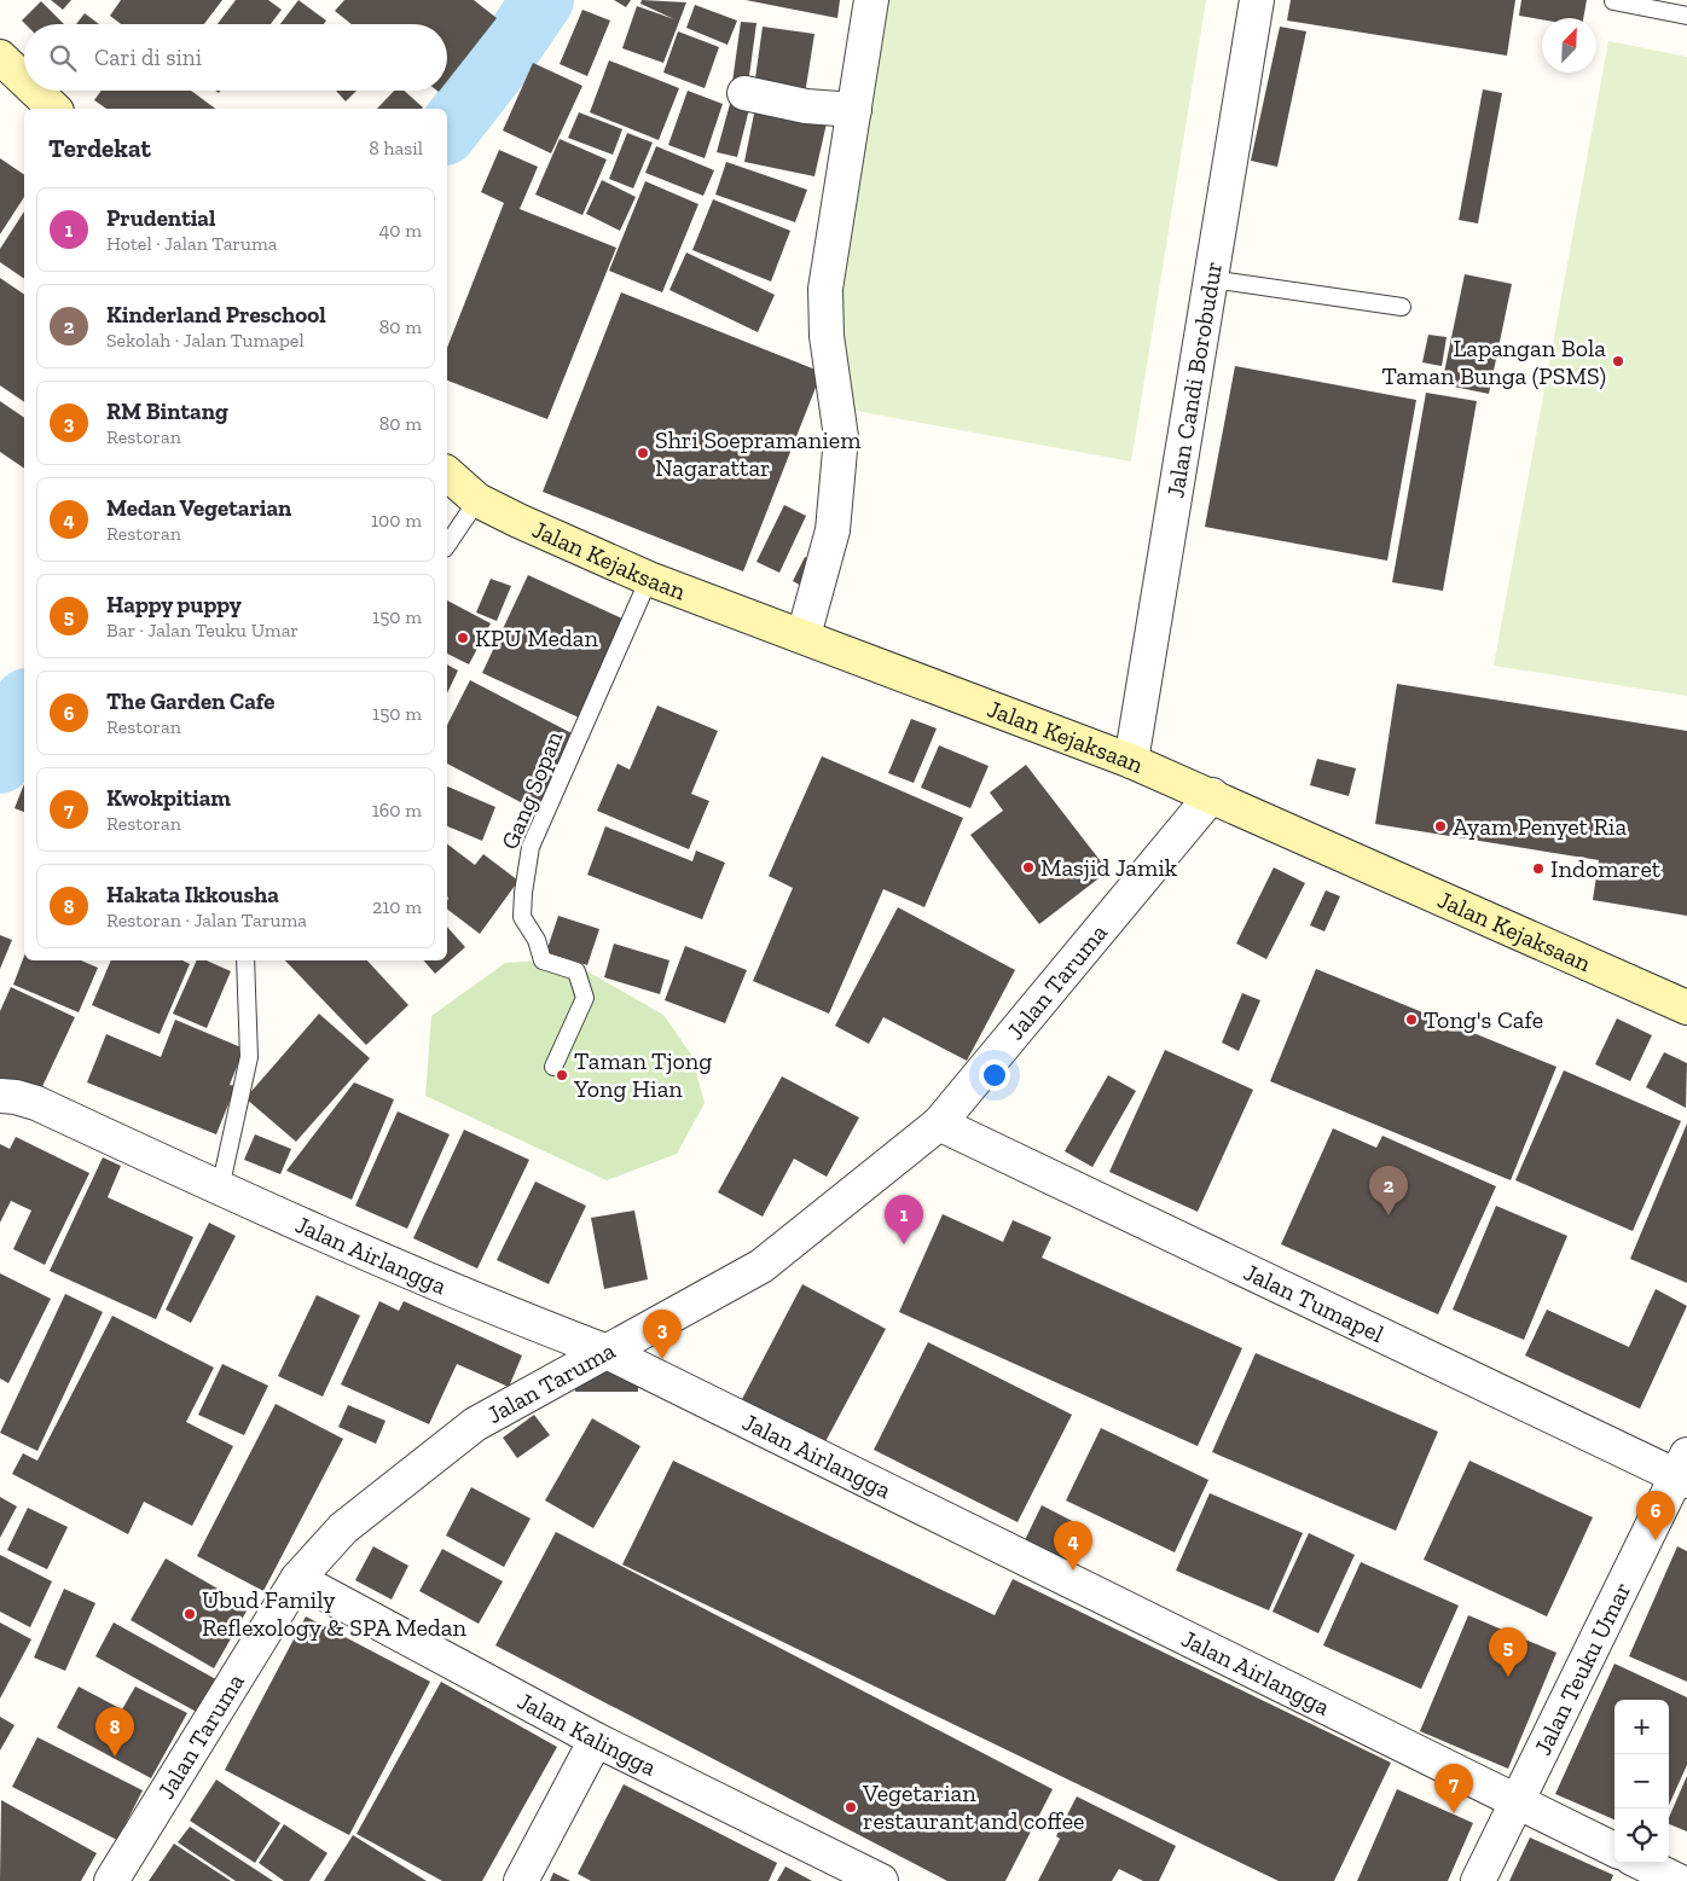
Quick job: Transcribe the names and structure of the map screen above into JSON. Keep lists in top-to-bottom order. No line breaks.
{"streets":{"main road":["Jalan Kejaksaan"],"street":["Jalan Candi Borobudur","Jalan Taruma","Jalan Airlangga","Jalan Tumapel","Jalan Teuku Umar","Jalan Kalingga"],"lane":["Gang Sopan"]},"crossings":[["Jalan Candi Borobudur","Jalan Kejaksaan"],["Jalan Kejaksaan","Gang Sopan"],["Jalan Kejaksaan","Jalan Taruma"],["Jalan Taruma","Jalan Airlangga"],["Jalan Taruma","Jalan Tumapel"],["Jalan Taruma","Jalan Kalingga"],["Jalan Airlangga","Jalan Teuku Umar"],["Jalan Tumapel","Jalan Teuku Umar"]],"places":["Lapangan Bola Taman Bunga (PSMS)","Shri Soepramaniem Nagarattar","KPU Medan","Ayam Penyet Ria","Masjid Jamik","Indomaret","Tong's Cafe","Taman Tjong Yong Hian","Ubud Family Reflexology & SPA Medan","Vegetarian restaurant and coffee"],"north":"top right","page":{"search":"Cari di sini","heading":["Terdekat","8 hasil"],"list":[{"mark":"1","name":"Prudential","note":"Hotel · Jalan Taruma","value":"40 m"},{"mark":"2","name":"Kinderland Preschool","note":"Sekolah · Jalan Tumapel","value":"80 m"},{"mark":"3","name":"RM Bintang","note":"Restoran","value":"80 m"},{"mark":"4","name":"Medan Vegetarian","note":"Restoran","value":"100 m"},{"mark":"5","name":"Happy puppy","note":"Bar · Jalan Teuku Umar","value":"150 m"},{"mark":"6","name":"The Garden Cafe","note":"Restoran","value":"150 m"},{"mark":"7","name":"Kwokpitiam","note":"Restoran","value":"160 m"},{"mark":"8","name":"Hakata Ikkousha","note":"Restoran · Jalan Taruma","value":"210 m"}],"pins":["2","1","3","6","4","5","8","7"],"map_buttons":["+","−"]}}
